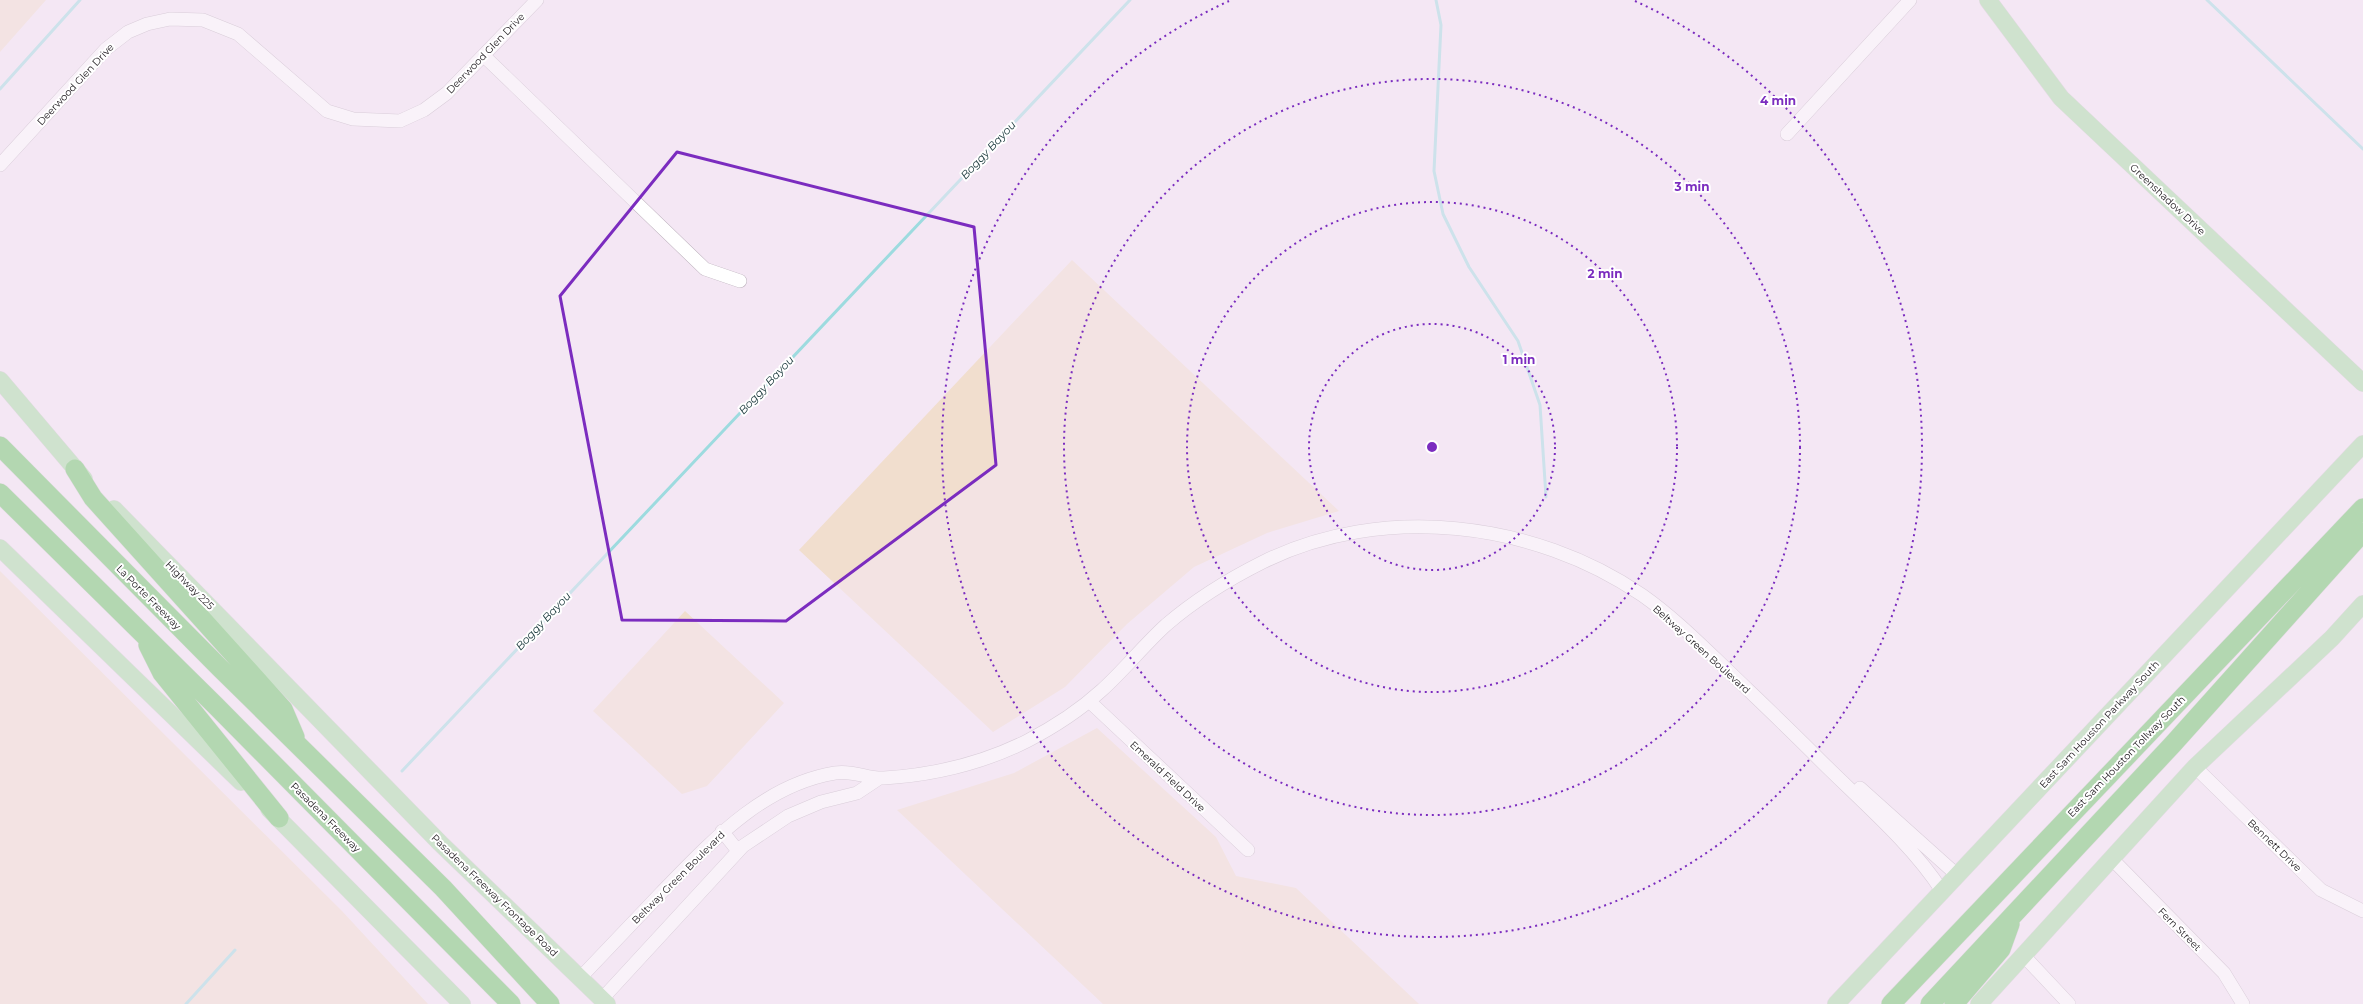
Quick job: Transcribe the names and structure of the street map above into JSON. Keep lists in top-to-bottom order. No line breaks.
{"streets":{"highway":["La Porte Freeway","East Sam Houston Tollway South","Pasadena Freeway"],"main road":["Greenshadow Drive","Highway 225","East Sam Houston Parkway South","Pasadena Freeway Frontage Road"],"street":["Deerwood Glen Drive","Beltway Green Boulevard","Emerald Field Drive","Bennett Drive","Fern Street"]},"crossings":[["Highway 225","Pasadena Freeway Frontage Road"],["Beltway Green Boulevard","East Sam Houston Parkway South"],["Beltway Green Boulevard","Emerald Field Drive"],["Beltway Green Boulevard","Pasadena Freeway Frontage Road"]],"water":["Boggy Bayou"],"rings":["4 min","3 min","2 min","1 min"]}
